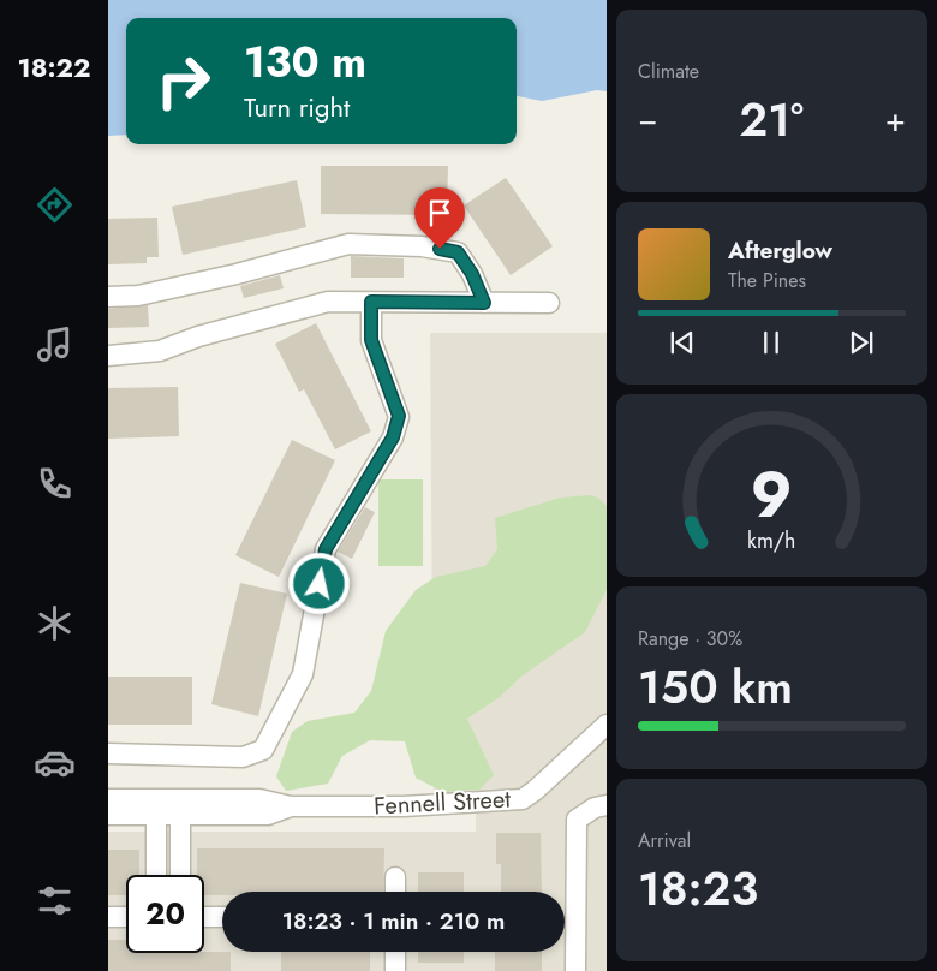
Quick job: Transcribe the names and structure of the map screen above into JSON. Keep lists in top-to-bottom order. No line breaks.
{"streets":{"street":["Fennell Street"]},"page":{"tabs":"18:22","tile":["Climate",["Range · 30%","150 km"],["Arrival","18:23"]],"turn":["130 m","Turn right"],"heat":["−","21°","+"],"song":["Afterglow","The Pines"],"limit":"20","trip":"18:23 · 1 min · 210 m","gauge":["9","km/h"]}}
